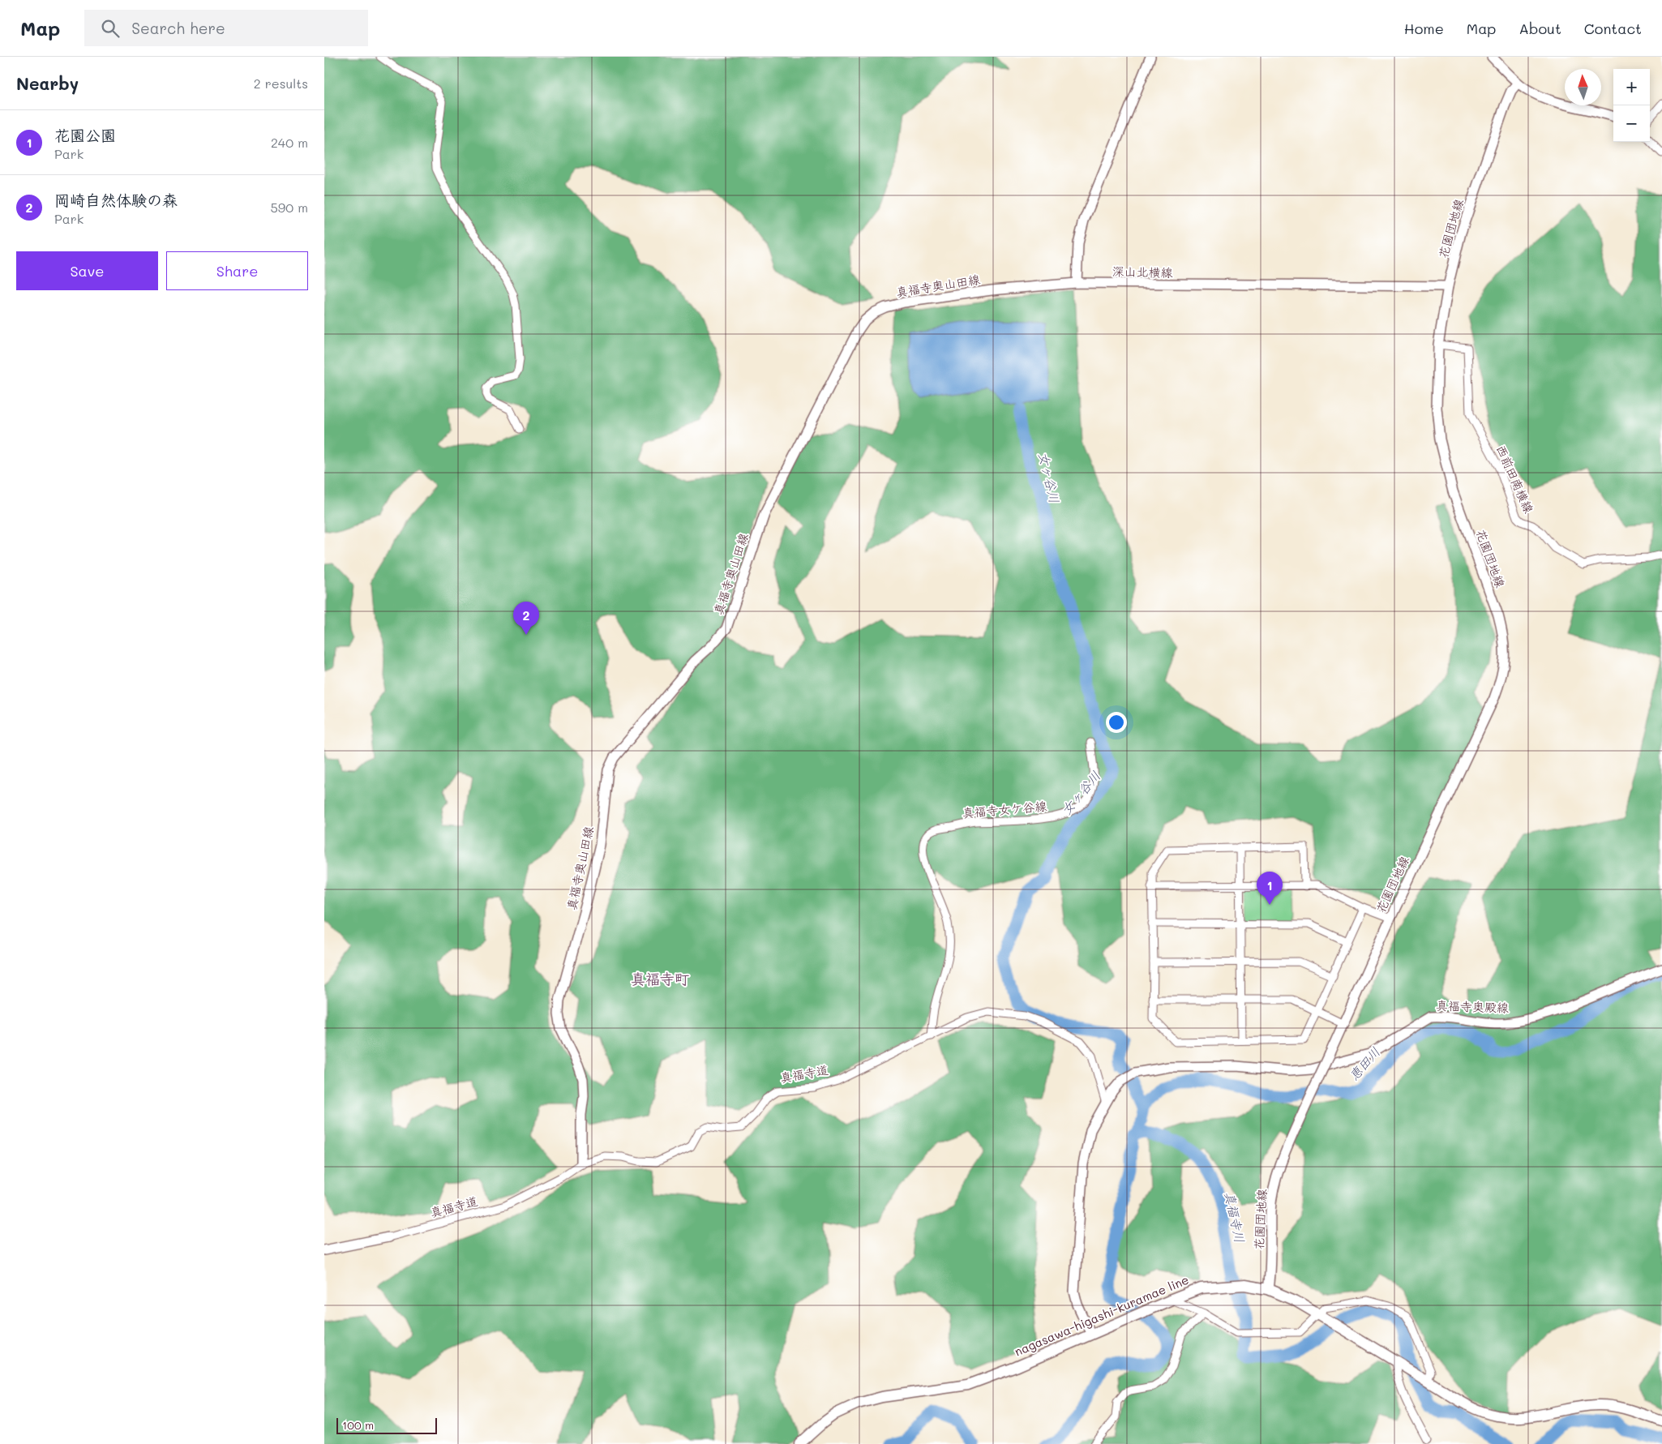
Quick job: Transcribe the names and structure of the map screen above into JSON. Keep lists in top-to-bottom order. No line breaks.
{"streets":{"main road":["nagasawa-higashi-kuramae line"],"street":["花園団地線","深山北横線","真福寺奥山田線","西前田南横線","真福寺女ケ谷線","真福寺奥殿線","真福寺道"]},"crossings":[["花園団地線","深山北横線"],["花園団地線","西前田南横線"],["花園団地線","nagasawa-higashi-kuramae line"],["深山北横線","真福寺奥山田線"],["真福寺奥山田線","真福寺道"],["真福寺女ケ谷線","真福寺道"],["真福寺奥殿線","真福寺道"],["真福寺奥殿線","nagasawa-higashi-kuramae line"]],"districts":["真福寺町"],"water":["女ヶ谷川","恵田川","真福寺川"],"scale_bar":"100 m","north":"top","page":{"header":"Map","search":"Search here","nav":["Home","Map","About","Contact"],"heading":["Nearby","2 results"],"map_buttons":["+","−"],"list":[{"mark":"1","name":"花園公園","note":"Park","value":"240 m"},{"mark":"2","name":"岡崎自然体験の森","note":"Park","value":"590 m"}],"buttons":["Save","Share"],"pins":["2","1"],"scale":"100 m"}}
